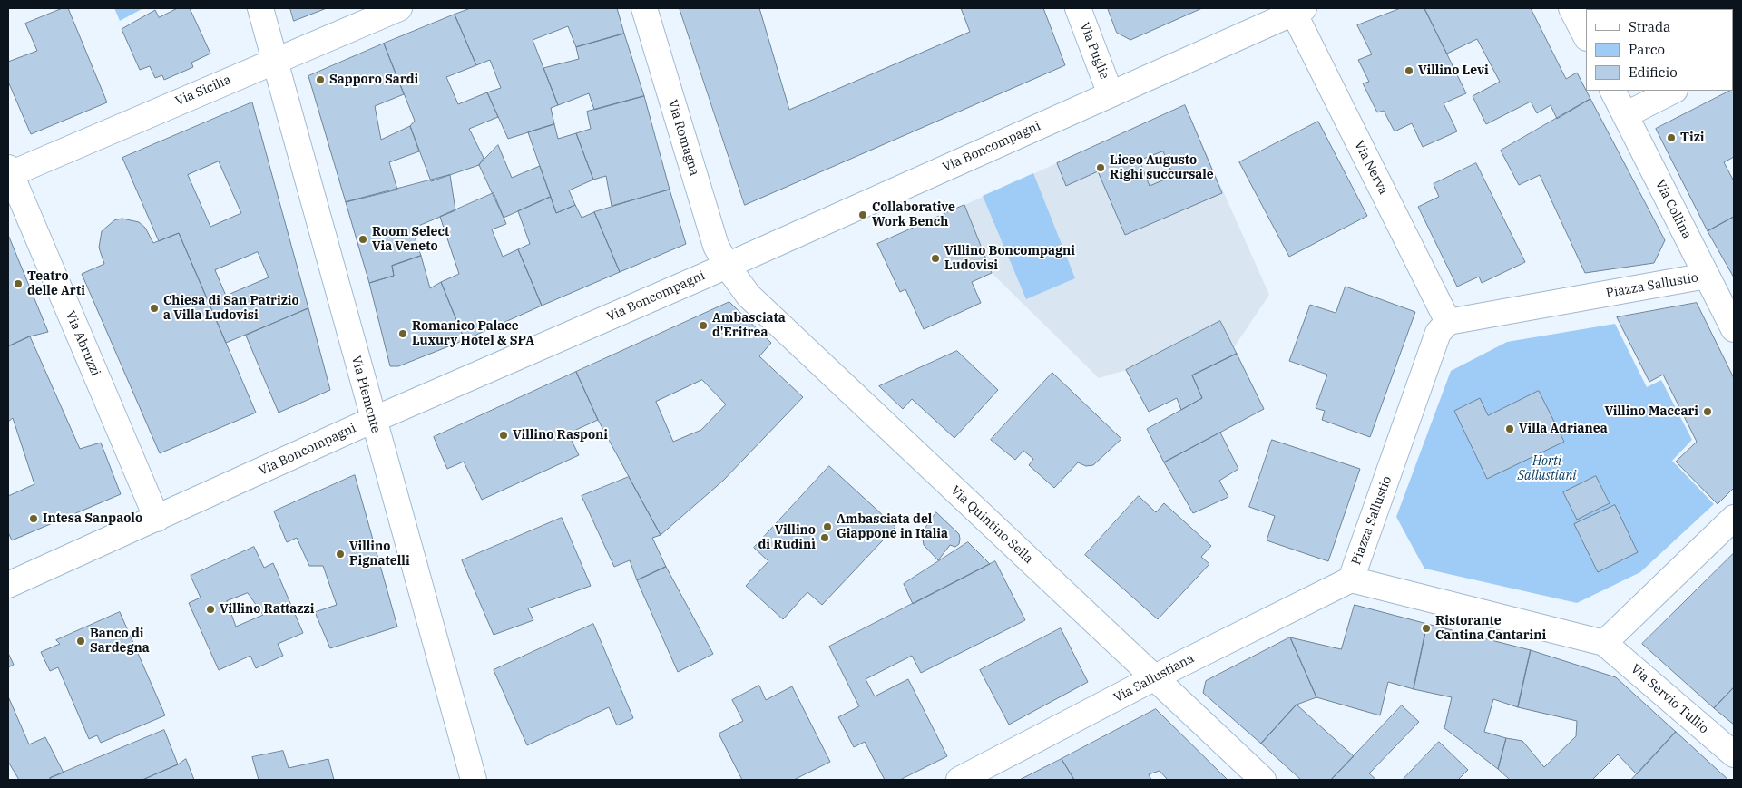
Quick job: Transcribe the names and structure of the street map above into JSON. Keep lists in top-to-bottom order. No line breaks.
{"streets":{"street":["Via Puglie","Via Sicilia","Via Romagna","Via Boncompagni","Via Nerva","Via Collina","Piazza Sallustio","Via Abruzzi","Via Piemonte","Via Quintino Sella","Via Sallustiana","Via Servio Tullio"]},"crossings":[["Via Puglie","Via Boncompagni"],["Via Sicilia","Via Abruzzi"],["Via Sicilia","Via Piemonte"],["Via Romagna","Via Boncompagni"],["Via Romagna","Via Quintino Sella"],["Via Boncompagni","Via Nerva"],["Via Boncompagni","Via Abruzzi"],["Via Boncompagni","Via Piemonte"],["Via Boncompagni","Via Quintino Sella"],["Via Nerva","Piazza Sallustio"],["Via Collina","Piazza Sallustio"],["Piazza Sallustio","Via Sallustiana"],["Piazza Sallustio","Via Servio Tullio"],["Via Quintino Sella","Via Sallustiana"]],"parks":["Horti Sallustiani"],"places":["Villino Levi","Sapporo Sardi","Tizi","Liceo Augusto Righi succursale","Collaborative Work Bench","Room Select Via Veneto","Villino Boncompagni Ludovisi","Teatro delle Arti","Chiesa di San Patrizio a Villa Ludovisi","Ambasciata d'Eritrea","Romanico Palace Luxury Hotel & SPA","Villino Maccari","Villa Adrianea","Villino Rasponi","Intesa Sanpaolo","Ambasciata del Giappone in Italia","Villino di Rudinì","Villino Pignatelli","Villino Rattazzi","Ristorante Cantina Cantarini","Banco di Sardegna"],"legend":["Strada","Parco","Edificio"]}
